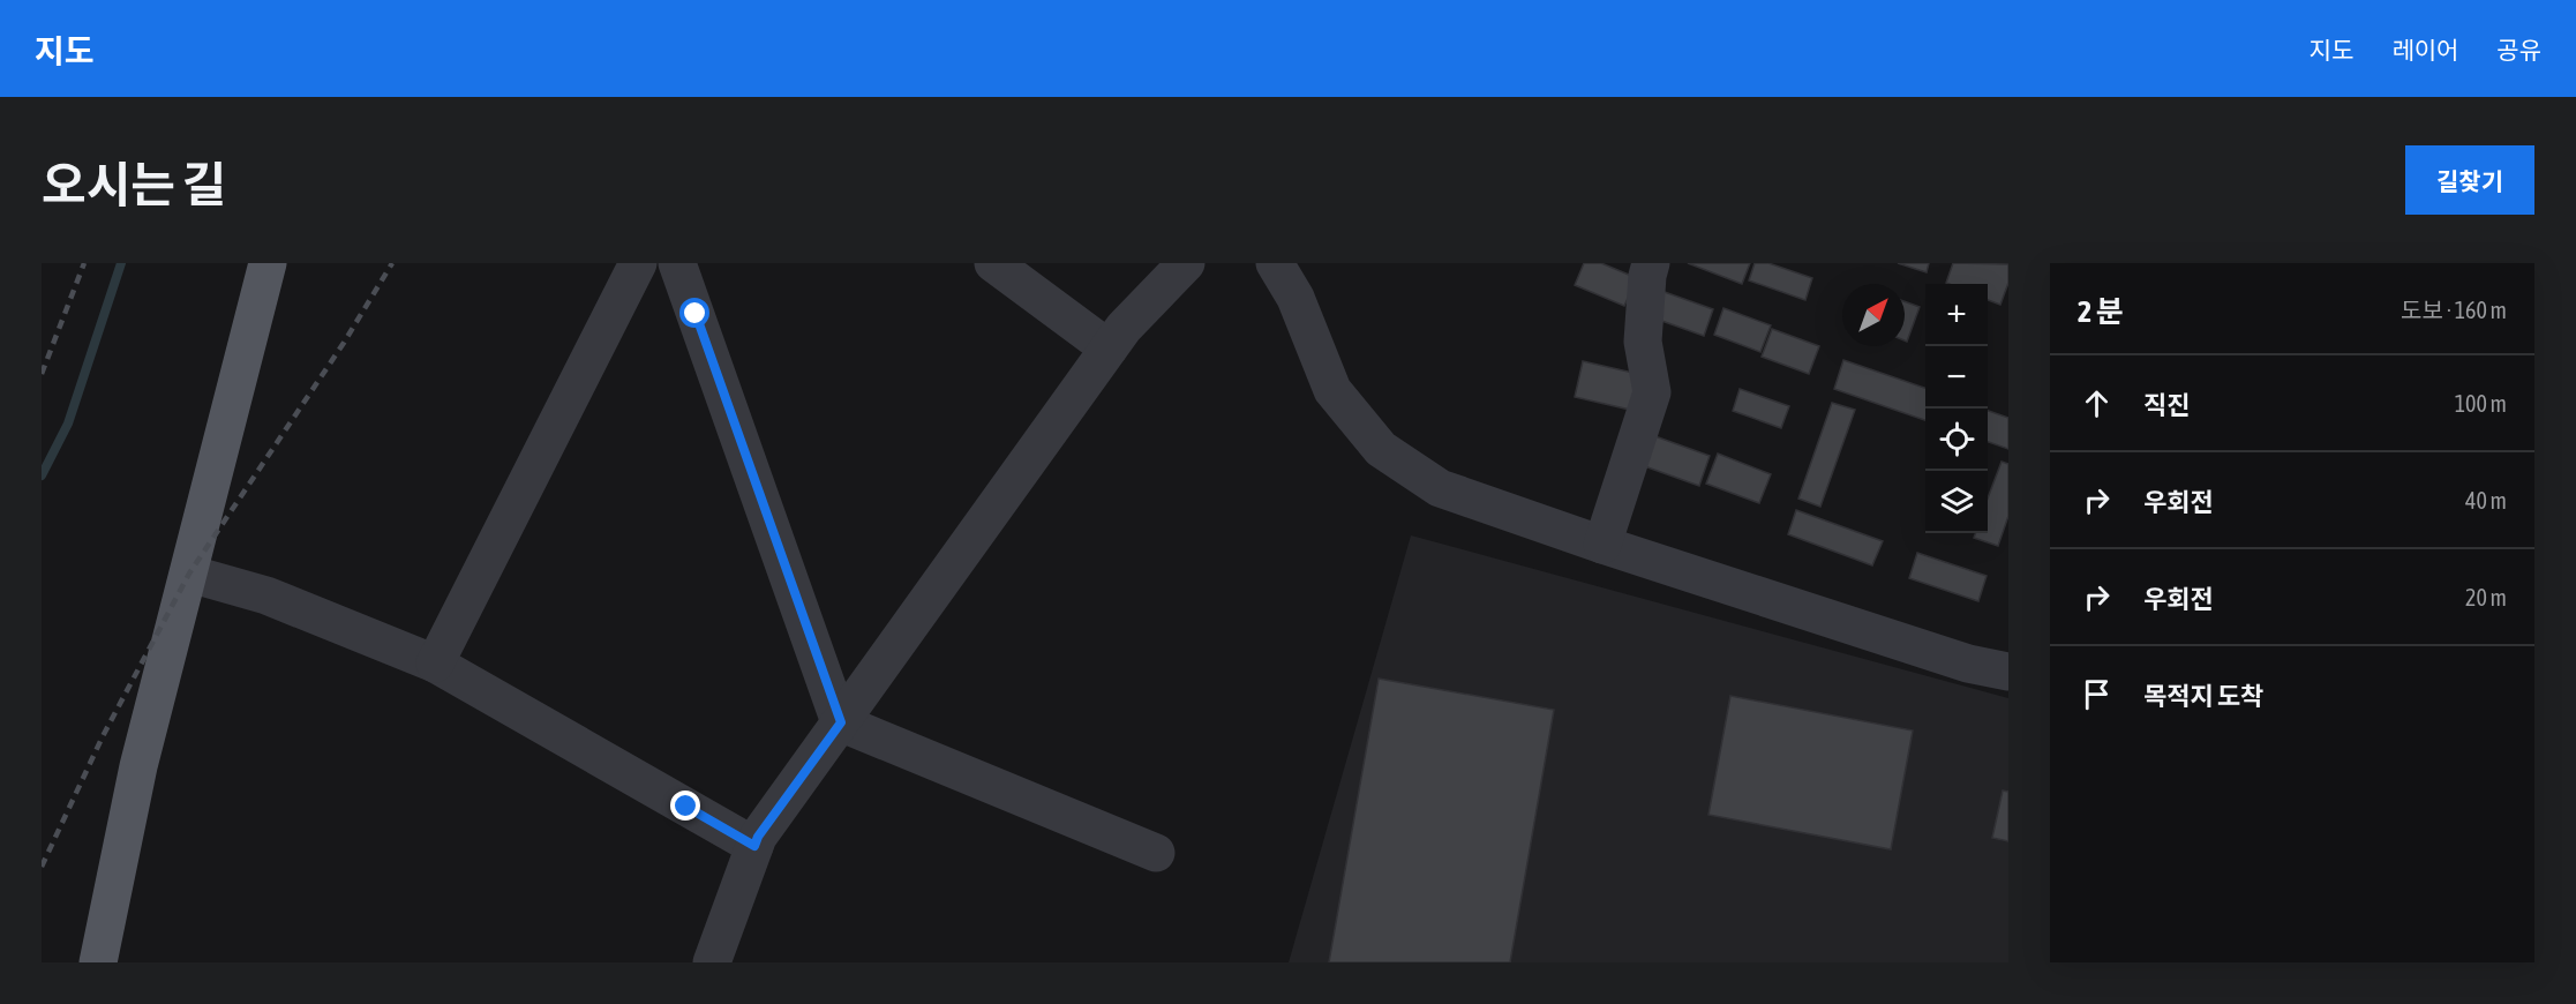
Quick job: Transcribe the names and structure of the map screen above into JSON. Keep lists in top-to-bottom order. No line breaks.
{"north":"top right","page":{"header":"지도","nav":["지도","레이어","공유"],"title":"오시는 길","buttons":"길찾기","heading":["2 분","도보 · 160 m"],"map_buttons":["+","−"],"list":[["직진","100 m"],["우회전","40 m"],["우회전","20 m"],"목적지 도착"]}}
